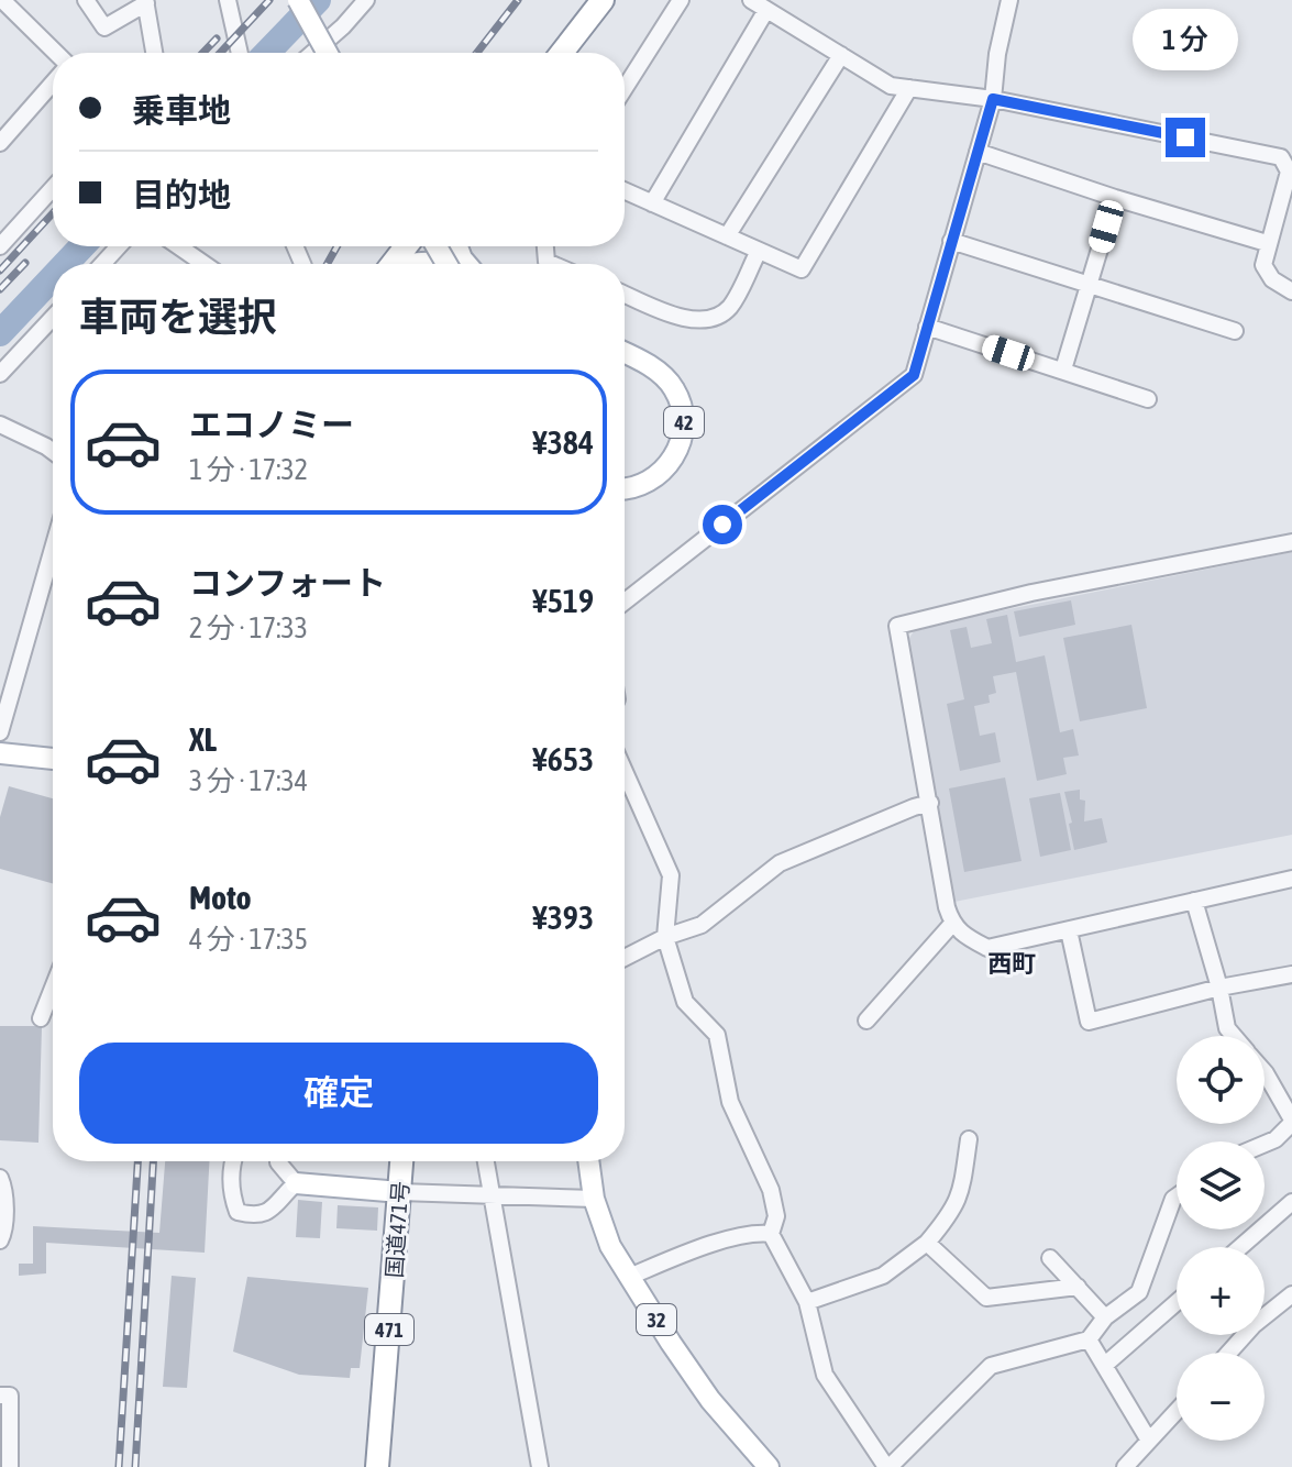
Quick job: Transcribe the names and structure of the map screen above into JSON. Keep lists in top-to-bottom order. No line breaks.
{"streets":{"highway":["国道471号","471"],"main road":["42","32"]},"districts":["西町"],"page":{"bubble":"1 分","banner":["乗車地","目的地"],"heading":"車両を選択","list":[{"name":"エコノミー","note":"1 分 · 17:32","value":"¥384"},{"name":"コンフォート","note":"2 分 · 17:33","value":"¥519"},{"name":"XL","note":"3 分 · 17:34","value":"¥653"},{"name":"Moto","note":"4 分 · 17:35","value":"¥393"}],"buttons":"確定","map_buttons":["+","−"]}}
